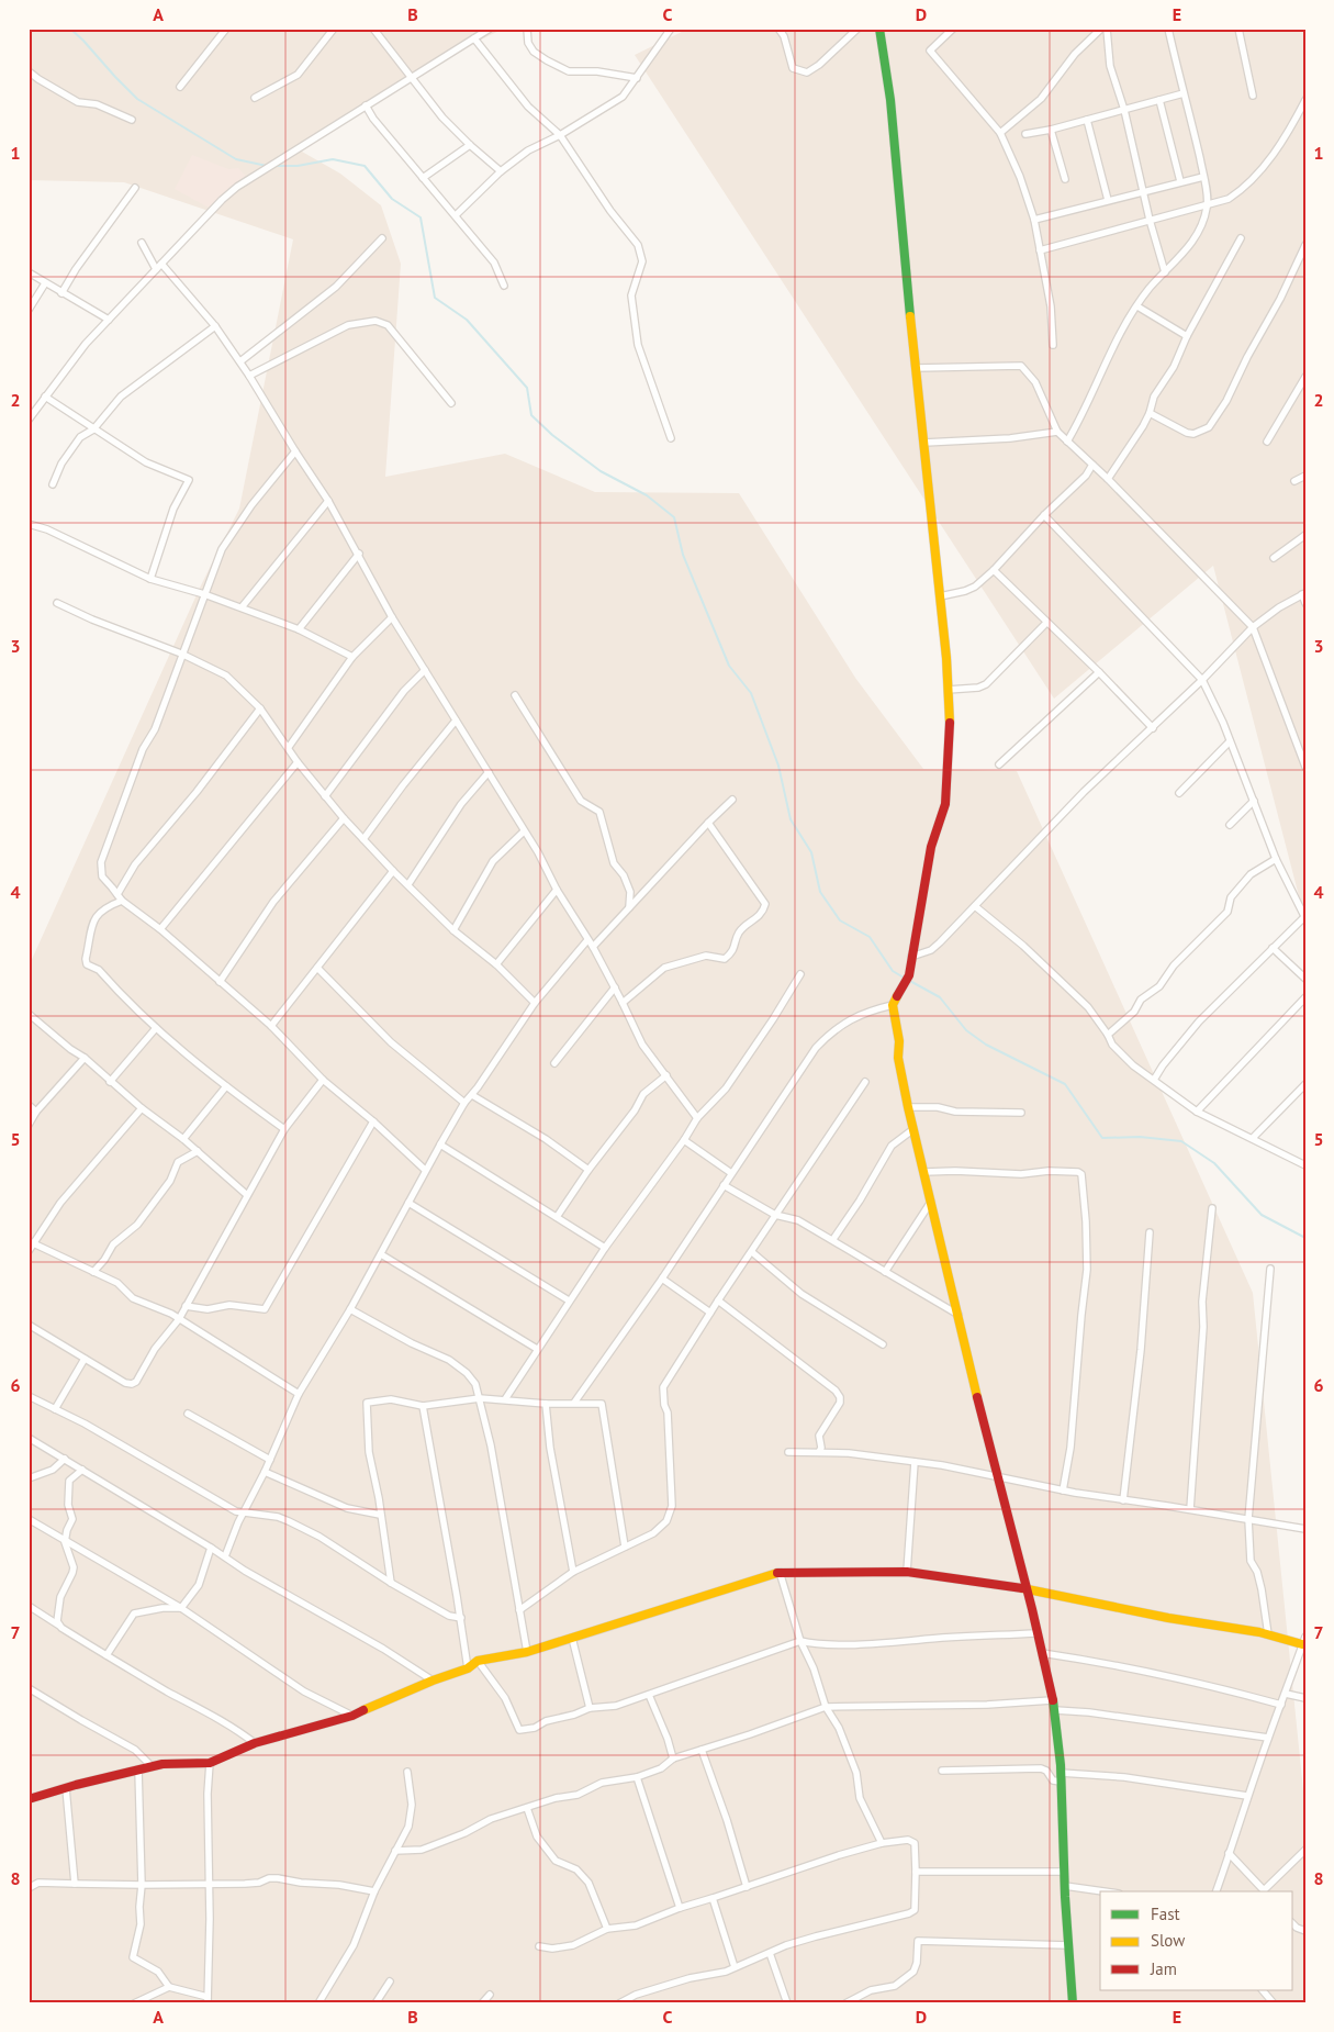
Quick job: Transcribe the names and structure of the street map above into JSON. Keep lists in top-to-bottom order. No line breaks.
{"legend":["Fast","Slow","Jam"],"grid":{"columns":["A","B","C","D","E"],"rows":["1","2","3","4","5","6","7","8"]}}
